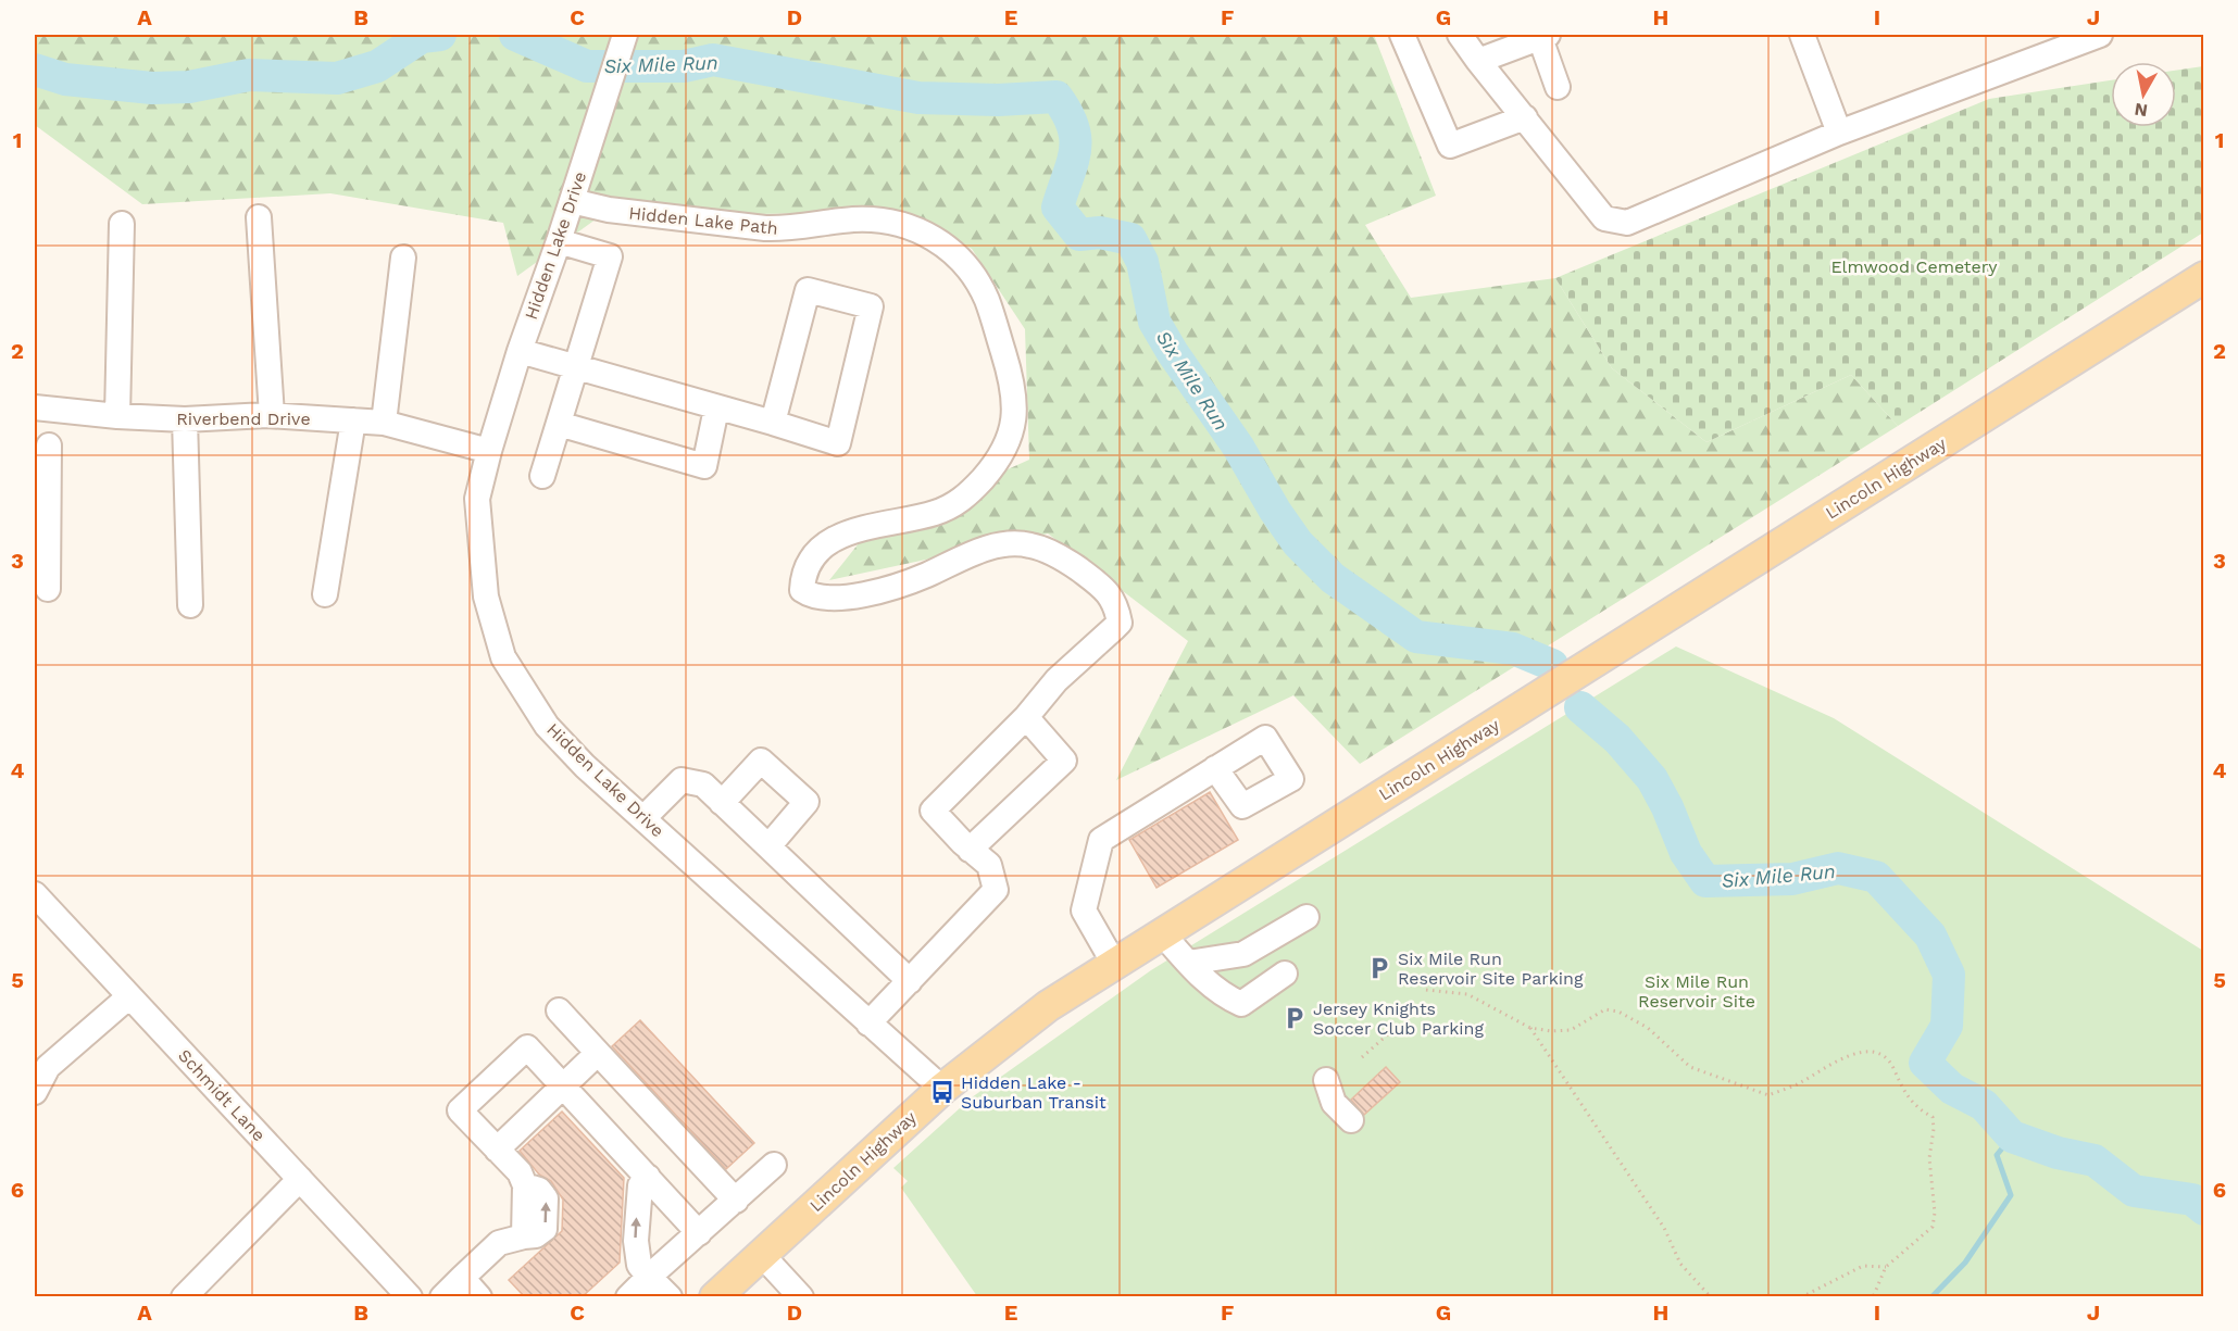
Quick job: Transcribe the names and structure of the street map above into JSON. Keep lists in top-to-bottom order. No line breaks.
{"streets":{"main road":["Lincoln Highway"],"street":["Hidden Lake Path","Hidden Lake Drive","Riverbend Drive","Schmidt Lane"]},"crossings":[["Hidden Lake Path","Hidden Lake Drive"],["Hidden Lake Drive","Riverbend Drive"],["Hidden Lake Drive","Lincoln Highway"]],"water":["Six Mile Run"],"parks":["Elmwood Cemetery","Six Mile Run Reservoir Site"],"places":{"parking":["Six Mile Run Reservoir Site Parking","Jersey Knights Soccer Club Parking"],"bus stop":["Hidden Lake - Suburban Transit"]},"north":"bottom","grid":{"columns":["A","B","C","D","E","F","G","H","I","J"],"rows":["1","2","3","4","5","6"]}}
